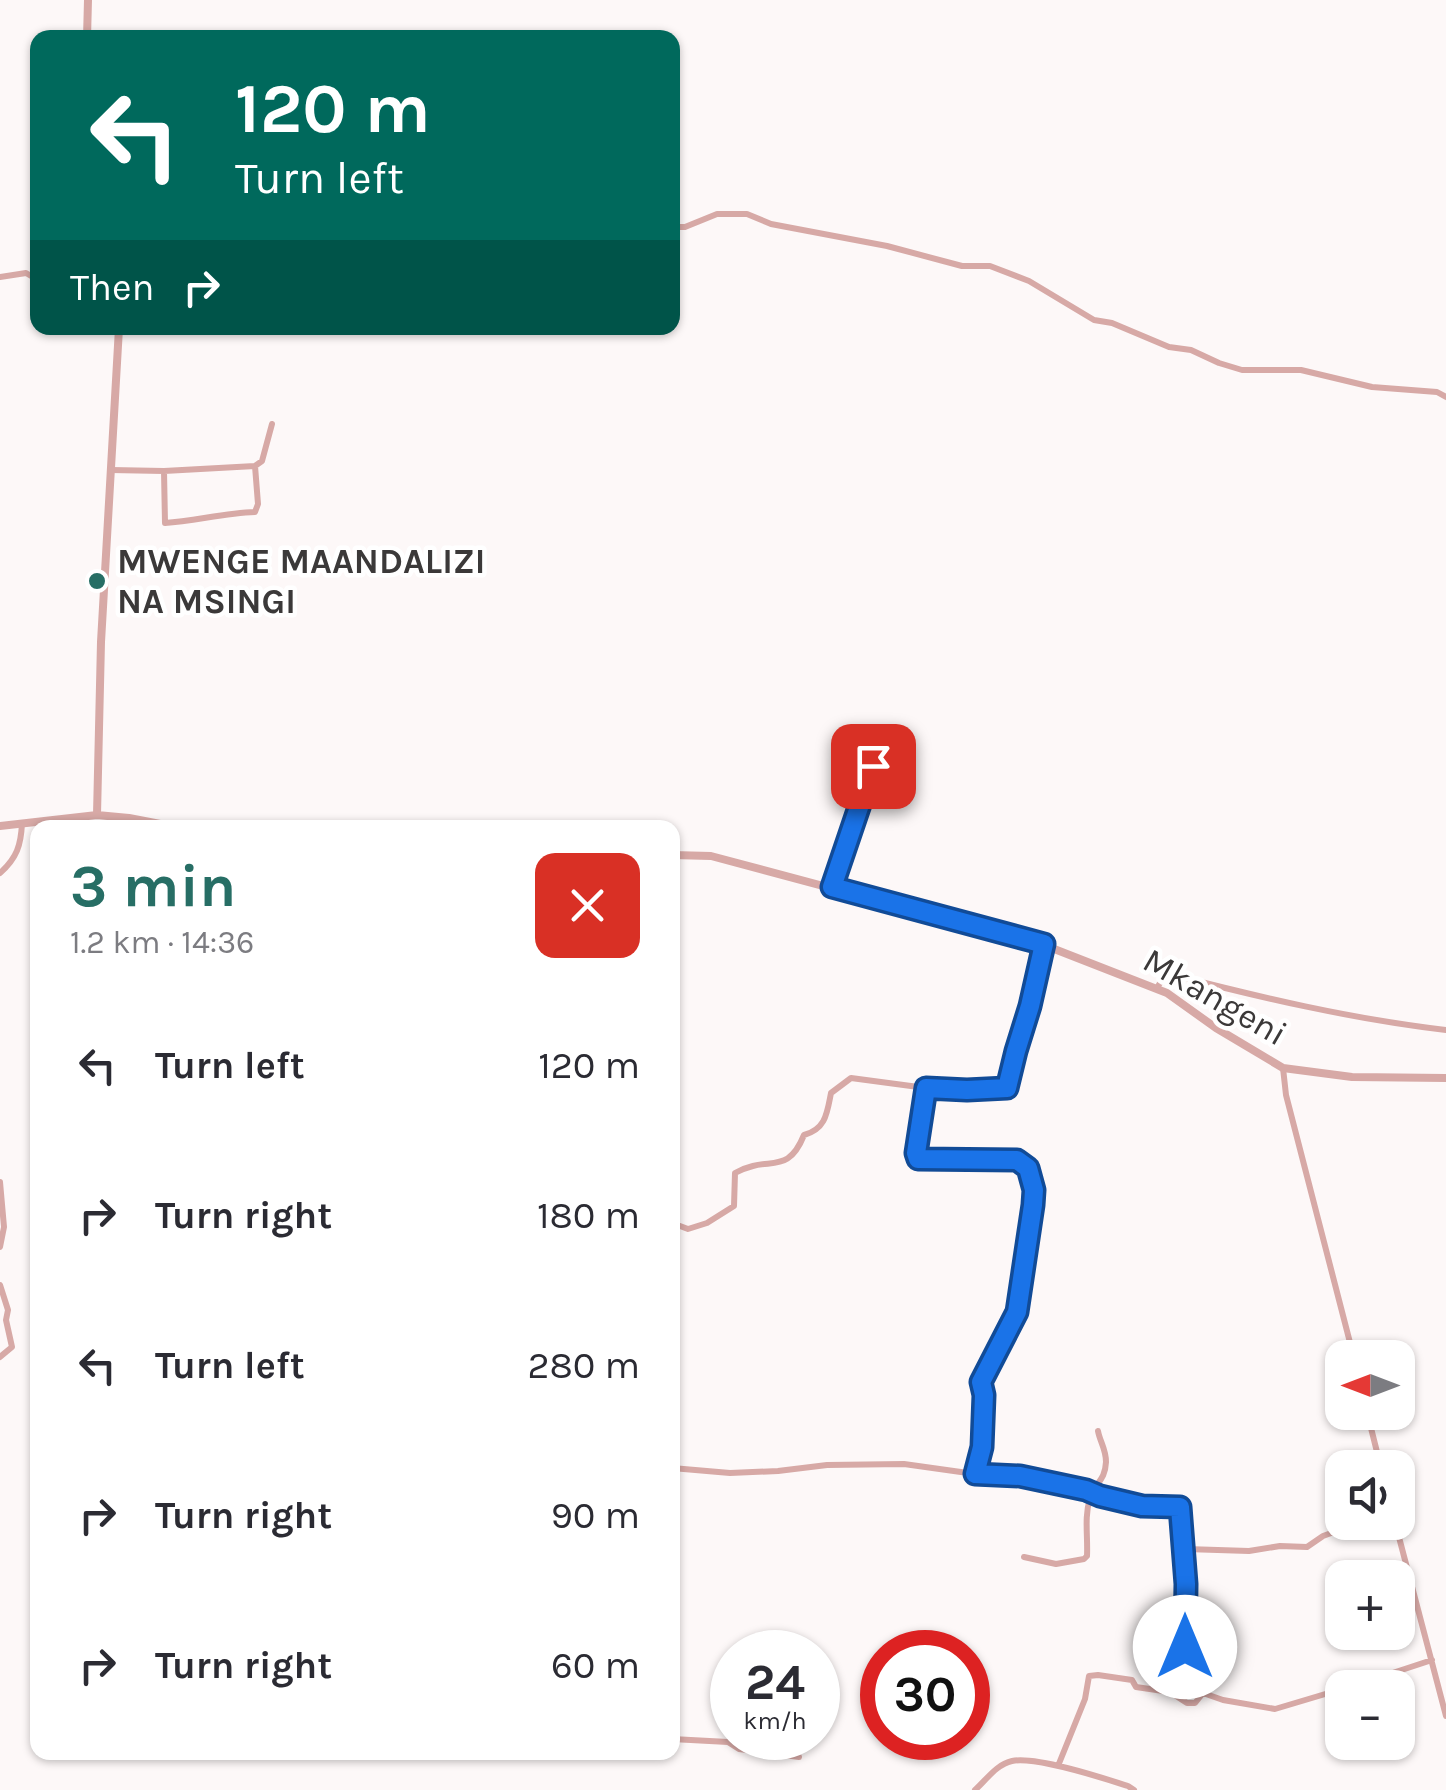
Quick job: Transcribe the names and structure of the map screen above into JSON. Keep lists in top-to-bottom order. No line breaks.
{"streets":{"street":["Mkangeni"]},"places":["MWENGE MAANDALIZI NA MSINGI"],"north":"left","page":{"turn":["120 m","Turn left"],"then":"Then","heading":["3 min","1.2 km · 14:36"],"list":[{"name":"Turn left","value":"120 m"},{"name":"Turn right","value":"180 m"},{"name":"Turn left","value":"280 m"},{"name":"Turn right","value":"90 m"},{"name":"Turn right","value":"60 m"}],"map_buttons":["+","−"],"speed":"24 km/h","limit":"30"}}
